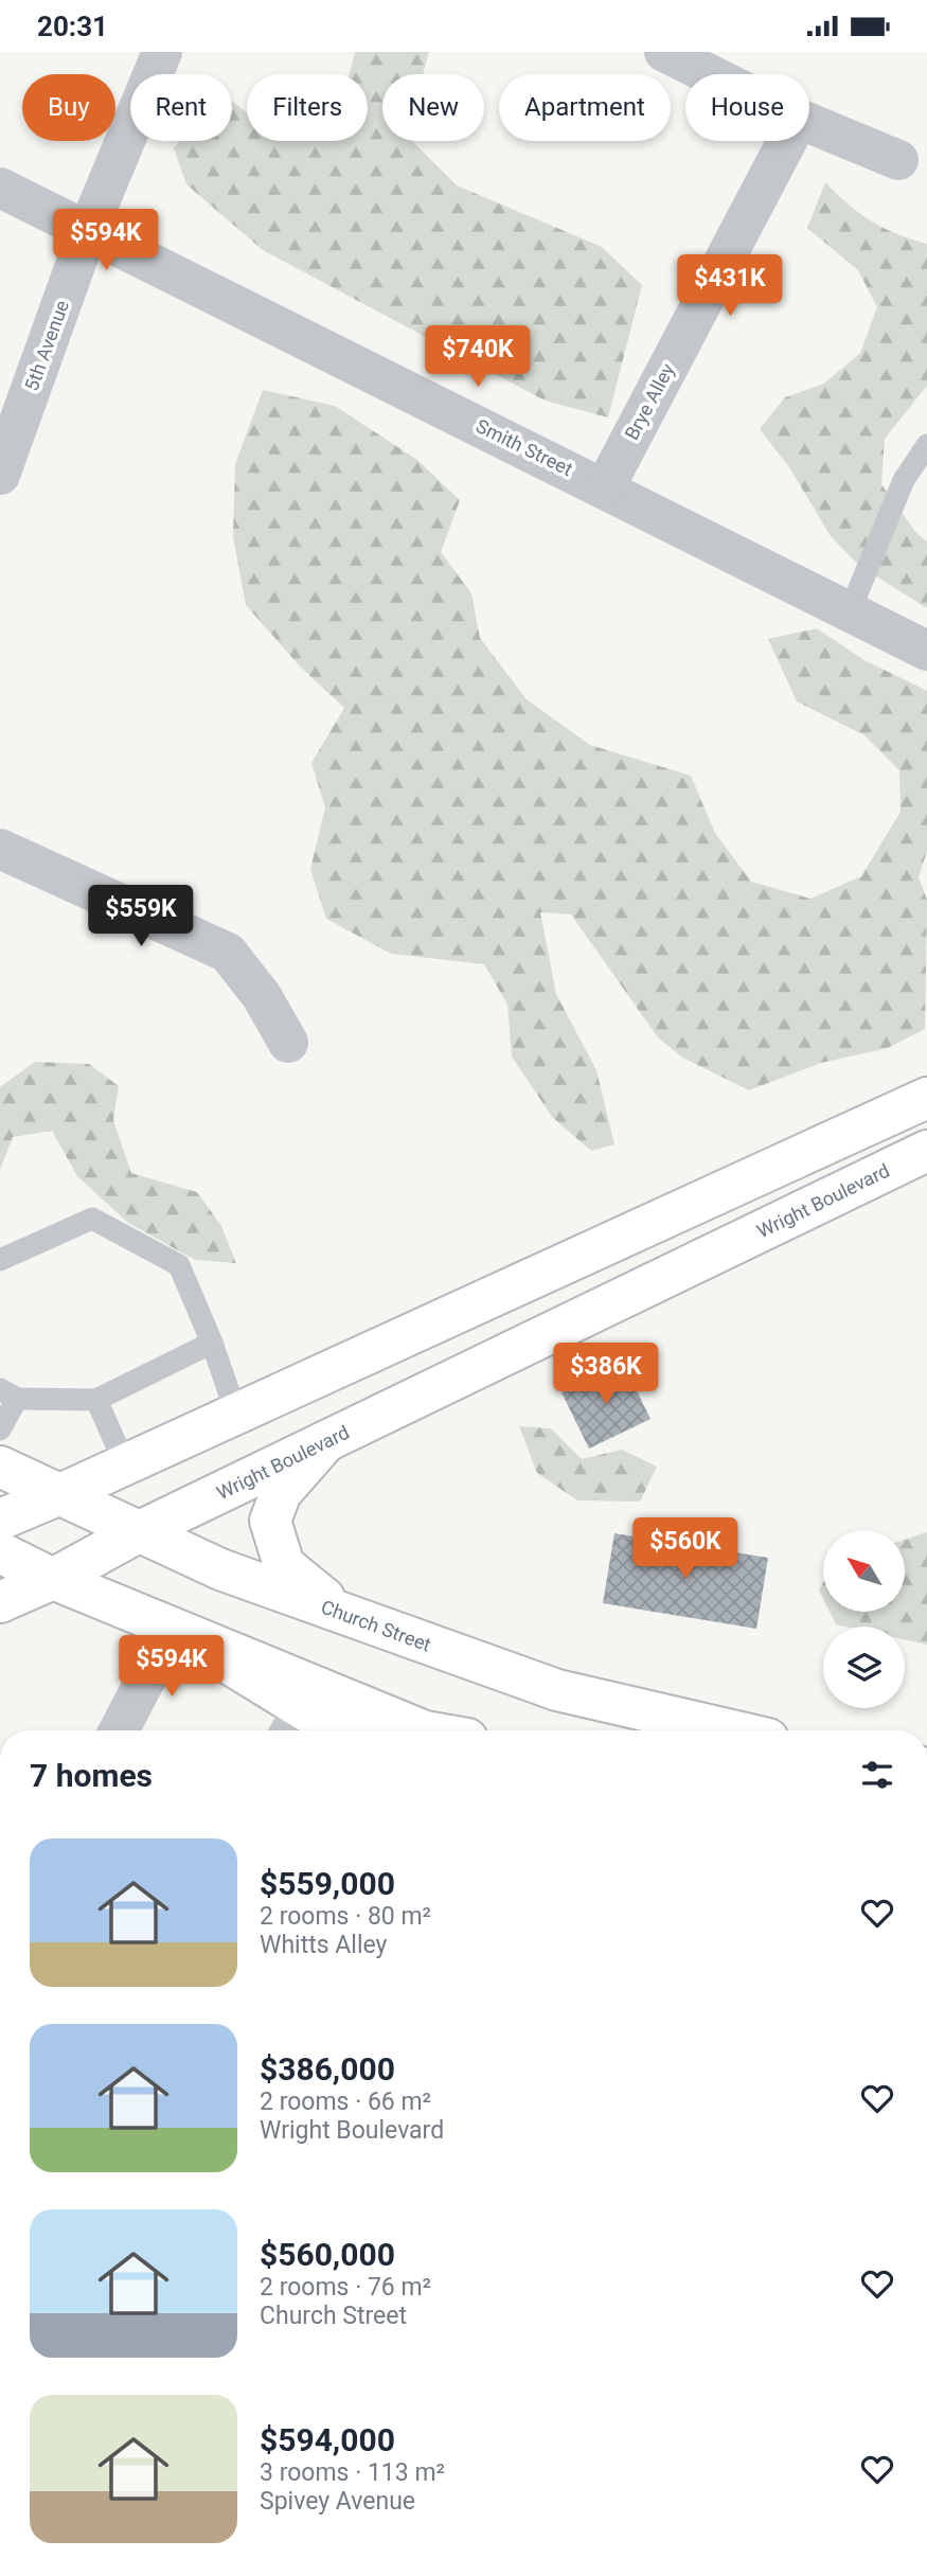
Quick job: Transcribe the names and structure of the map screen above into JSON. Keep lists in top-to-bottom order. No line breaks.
{"streets":{"main road":["Wright Boulevard","Church Street"],"street":["5th Avenue","Brye Alley","Smith Street"]},"crossings":[["5th Avenue","Smith Street"],["Brye Alley","Smith Street"],["Wright Boulevard","Church Street"]],"north":"top left","page":{"status":"20:31","chip":["Buy","Rent","Filters","New","Apartment","House"],"price":["$594K","$431K","$740K","$559K","$386K","$560K","$594K"],"heading":"7 homes","list":[{"name":"$559,000","note":"2 rooms · 80 m² · Whitts Alley"},{"name":"$386,000","note":"2 rooms · 66 m² · Wright Boulevard"},{"name":"$560,000","note":"2 rooms · 76 m² · Church Street"},{"name":"$594,000","note":"3 rooms · 113 m² · Spivey Avenue"}]}}
